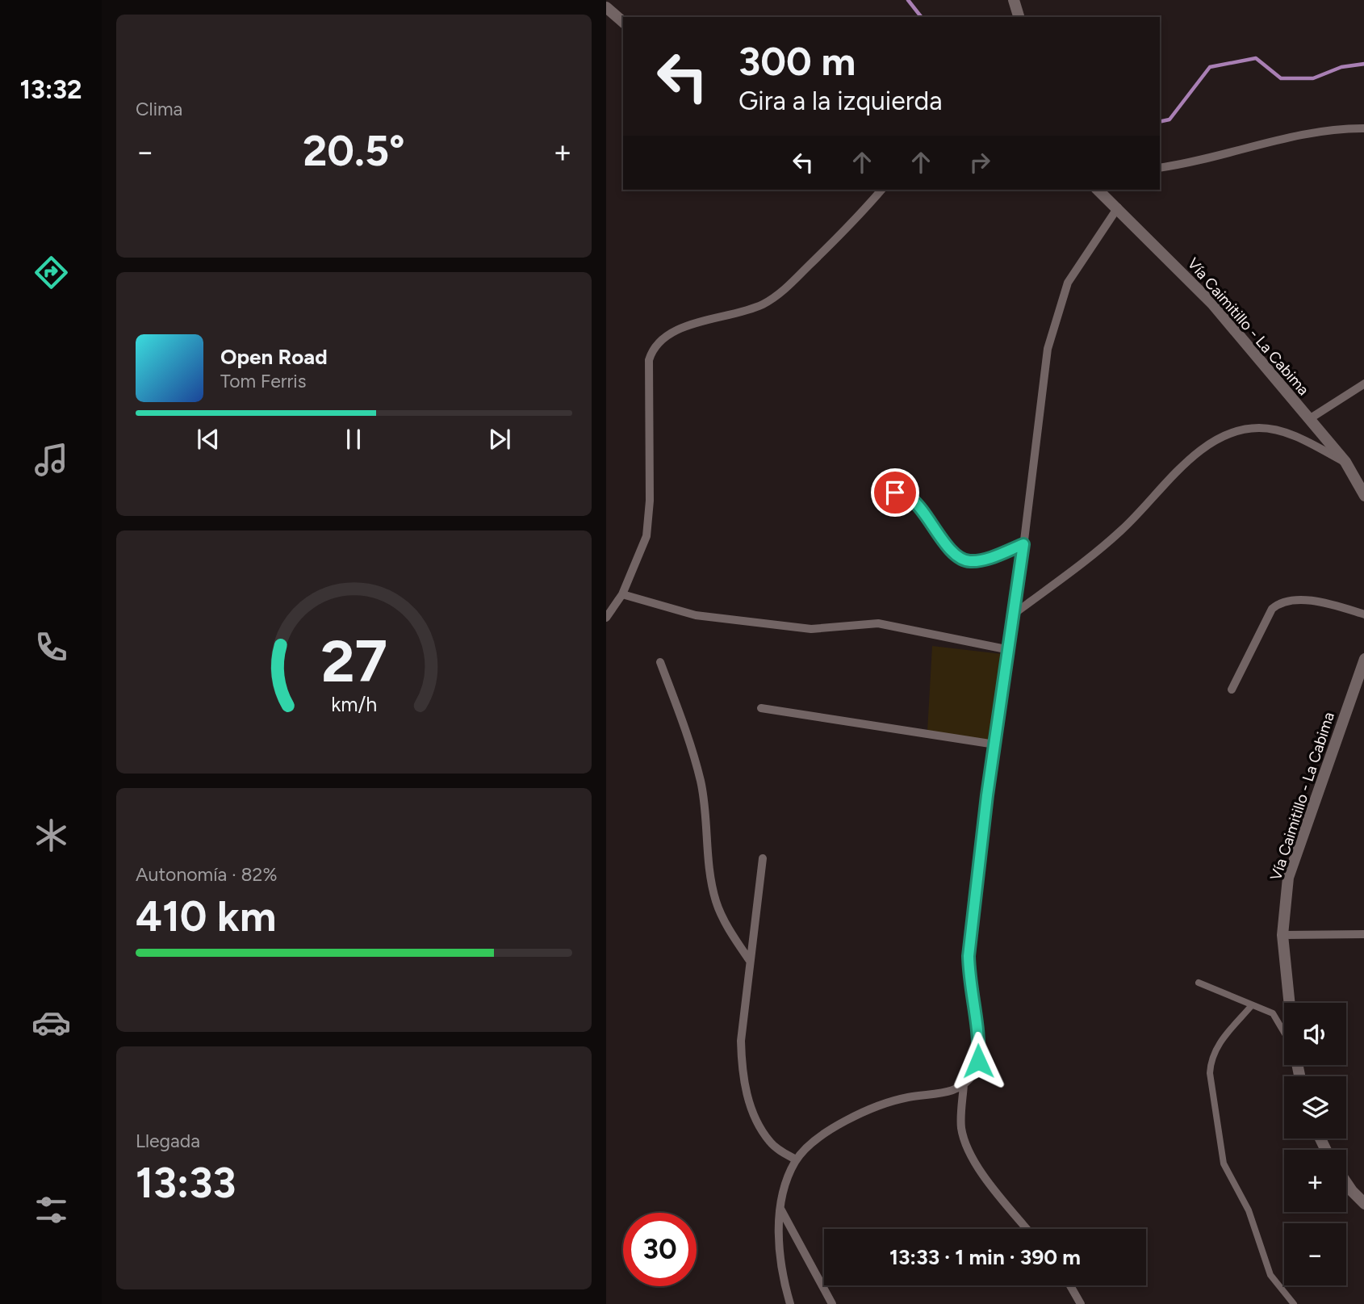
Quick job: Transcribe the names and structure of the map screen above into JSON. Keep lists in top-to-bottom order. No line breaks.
{"streets":{"street":["Vía Caimitillo - La Cabima"]},"page":{"tabs":"13:32","tile":["Clima",["Autonomía · 82%","410 km"],["Llegada","13:33"]],"turn":["300 m","Gira a la izquierda"],"heat":["−","20.5°","+"],"song":["Open Road","Tom Ferris"],"map_buttons":["+","−"],"limit":"30","trip":"13:33 · 1 min · 390 m","gauge":["27","km/h"]}}
